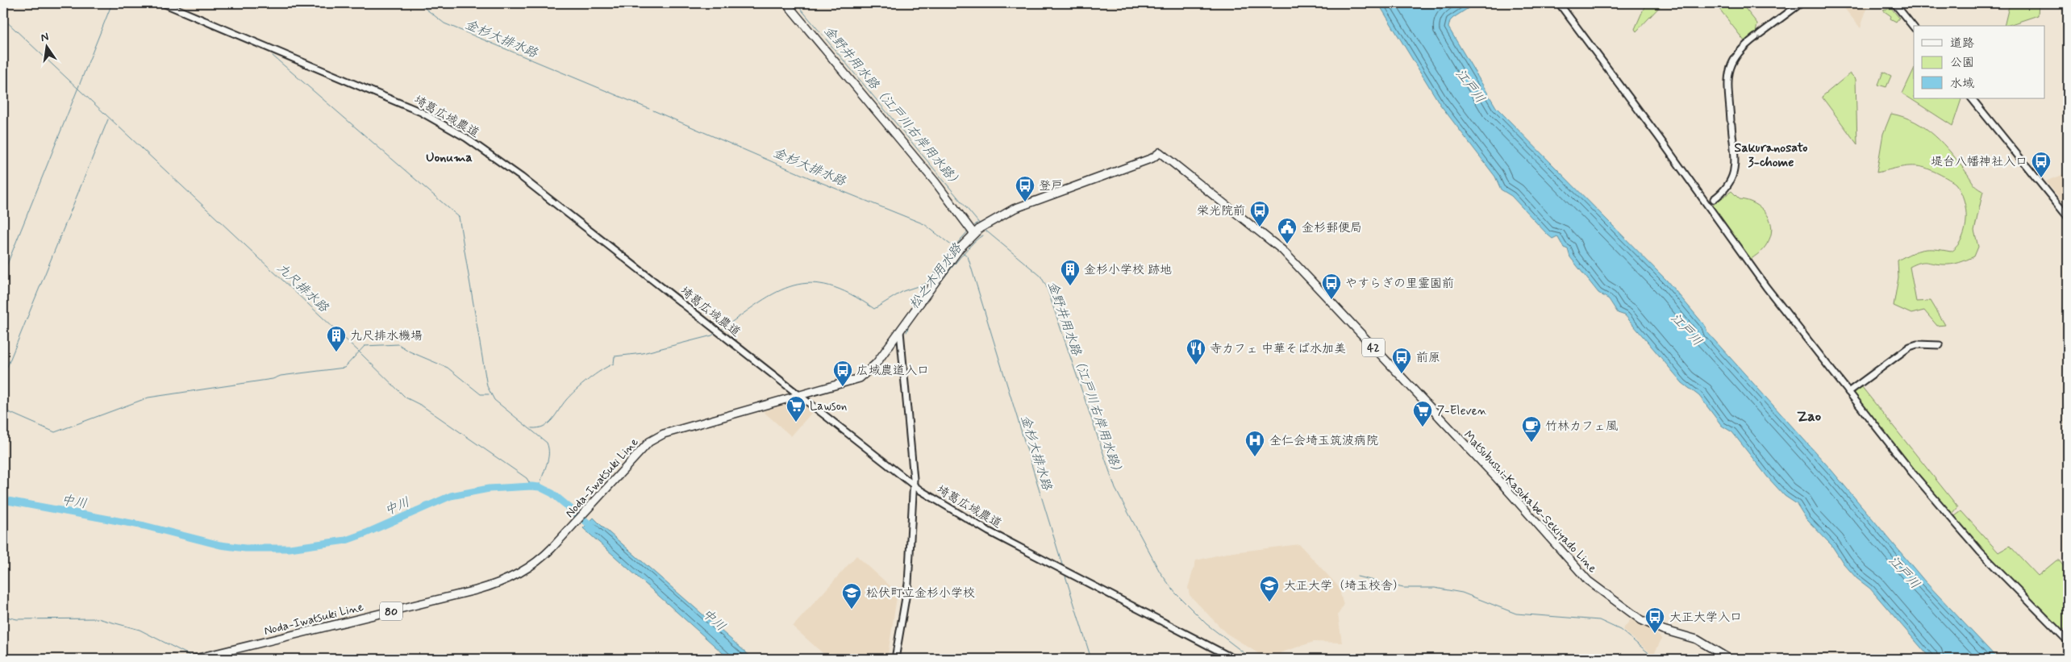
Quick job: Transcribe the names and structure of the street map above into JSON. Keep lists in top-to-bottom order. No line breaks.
{"streets":{"main road":["42","Noda-Iwatsuki Line","Matsubushi-Kasukabe-Sekiyado Line","80"],"street":["埼葛広域農道"]},"crossings":[["埼葛広域農道","Noda-Iwatsuki Line"],["Noda-Iwatsuki Line","Matsubushi-Kasukabe-Sekiyado Line"]],"districts":["Sakuranosato 3-chome","Uonuma","Zao"],"water":["金杉大排水路","江戸川","金野井用水路（江戸川右岸用水路）","松之木用水路","九尺排水路","中川"],"places":{"bus stop":["堤台八幡神社入口","登戸","栄光院前","やすらぎの里霊園前","前原","広域農道入口","大正大学入口"],"public building":["金杉郵便局"],"building":["金杉小学校 跡地","九尺排水機場"],"restaurant":["寺カフェ 中華そば水加美"],"supermarket":["Lawson","7-Eleven"],"cafe":["竹林カフェ風"],"hospital":["全仁会埼玉筑波病院"],"school or university":["大正大学（埼玉校舎）","松伏町立金杉小学校"]},"legend":["道路","公園","水域"],"north":"top"}
